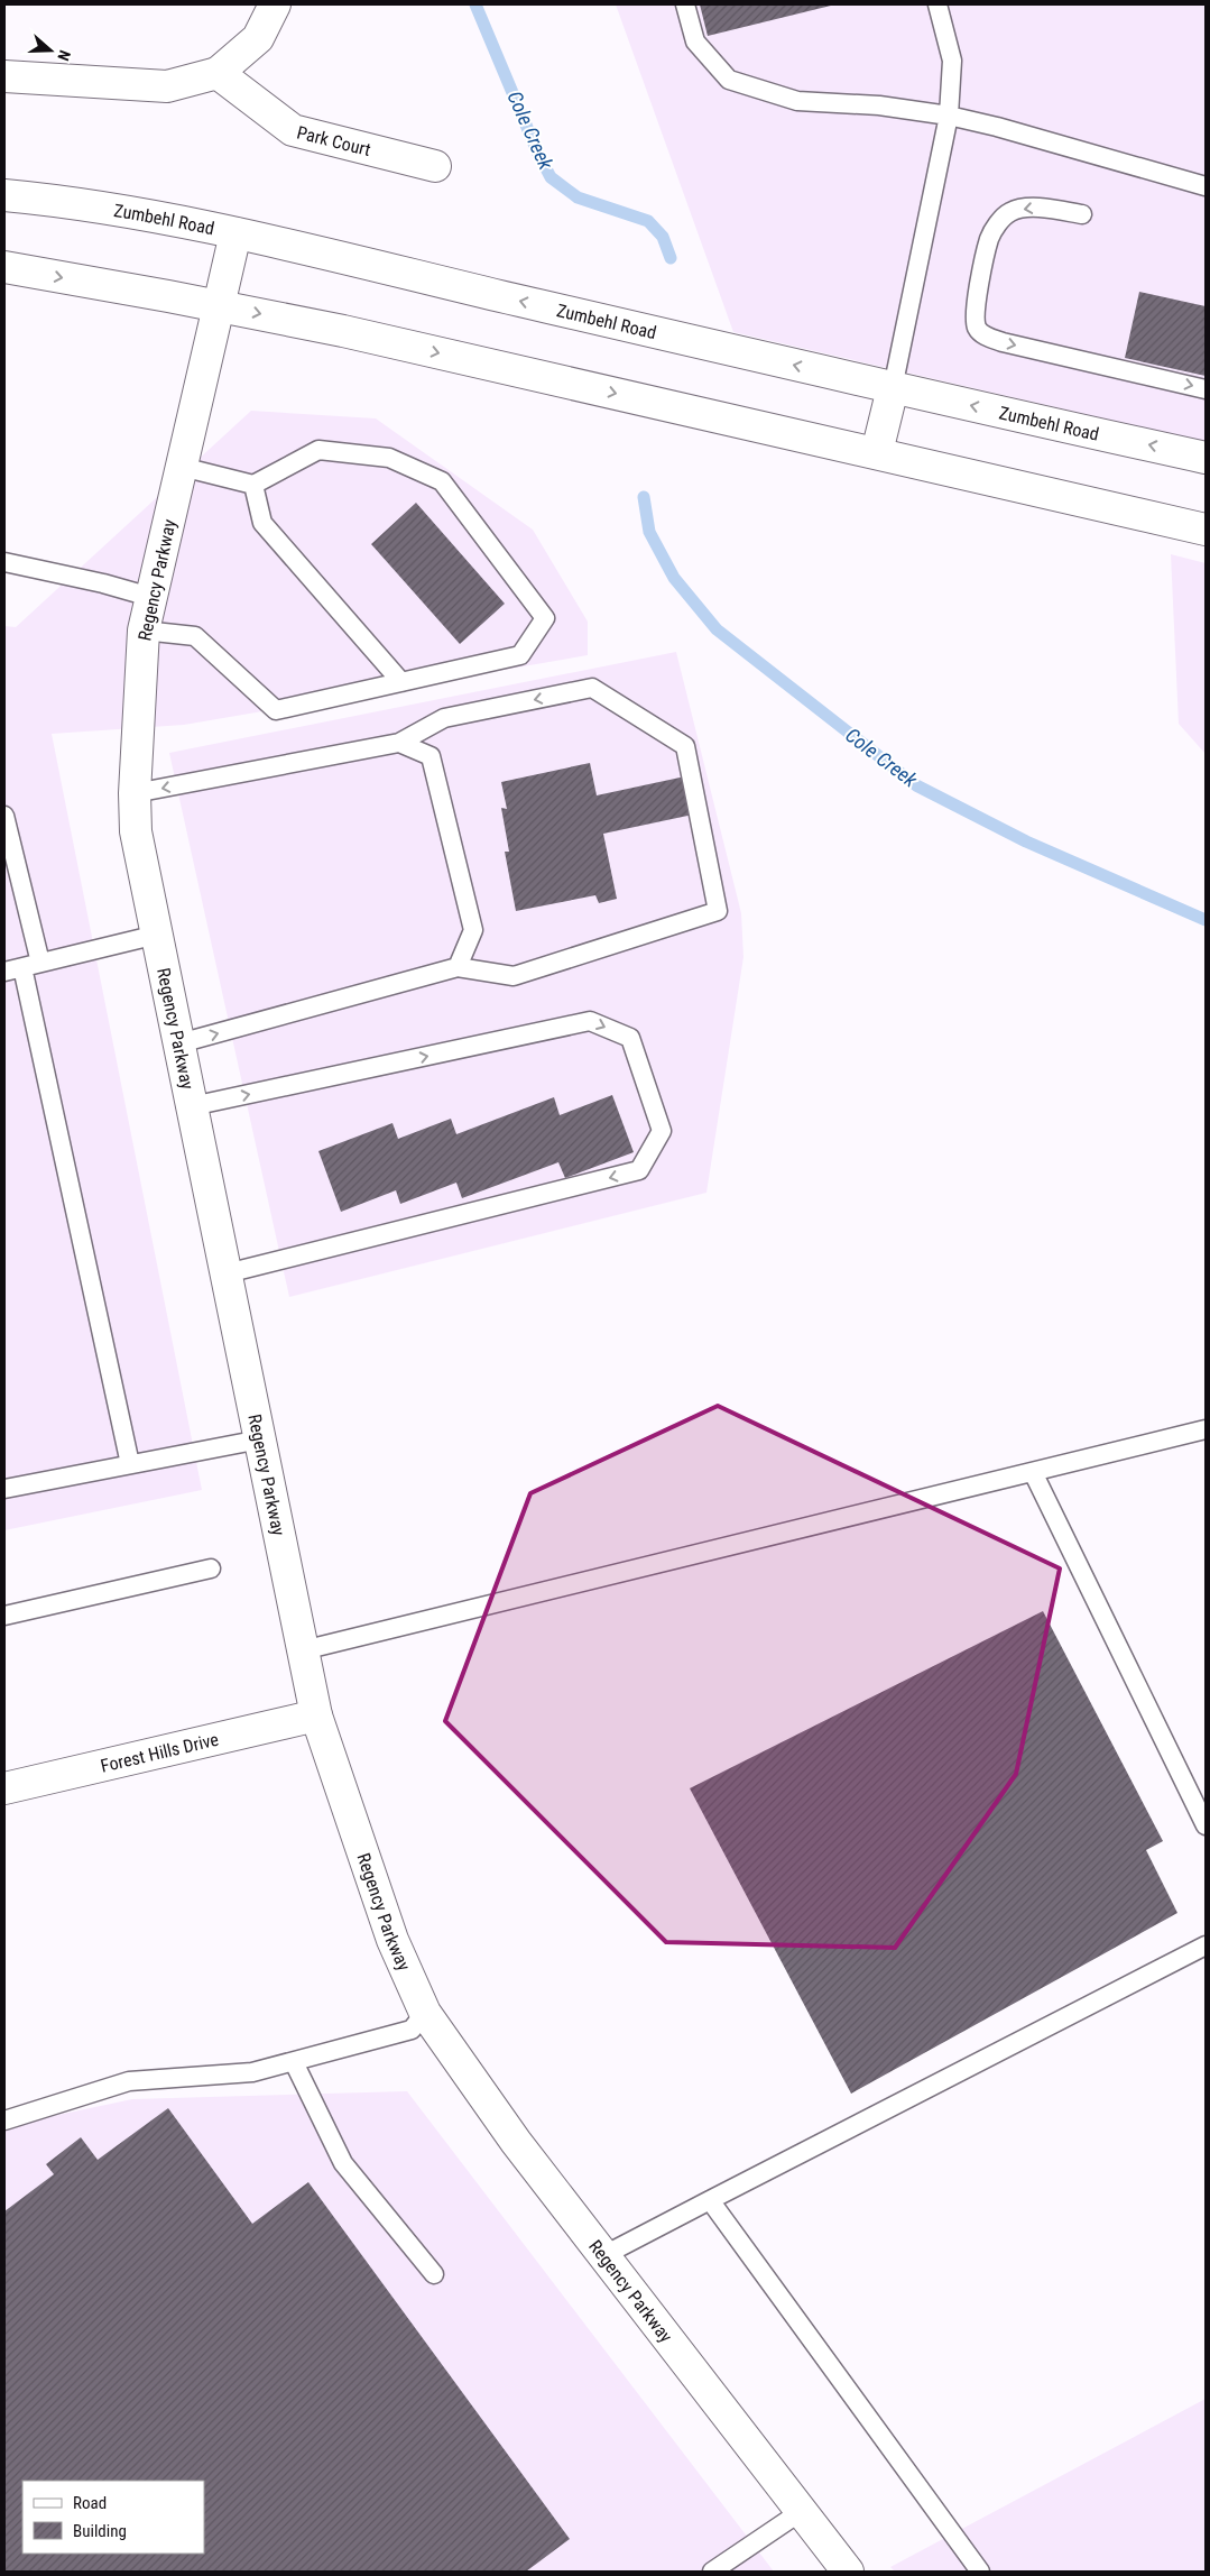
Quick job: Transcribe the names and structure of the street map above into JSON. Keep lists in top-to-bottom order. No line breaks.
{"streets":{"street":["Park Court","Zumbehl Road","Regency Parkway","Forest Hills Drive"]},"crossings":[["Zumbehl Road","Regency Parkway"],["Regency Parkway","Forest Hills Drive"]],"water":["Cole Creek"],"legend":["Road","Building"],"north":"right"}
